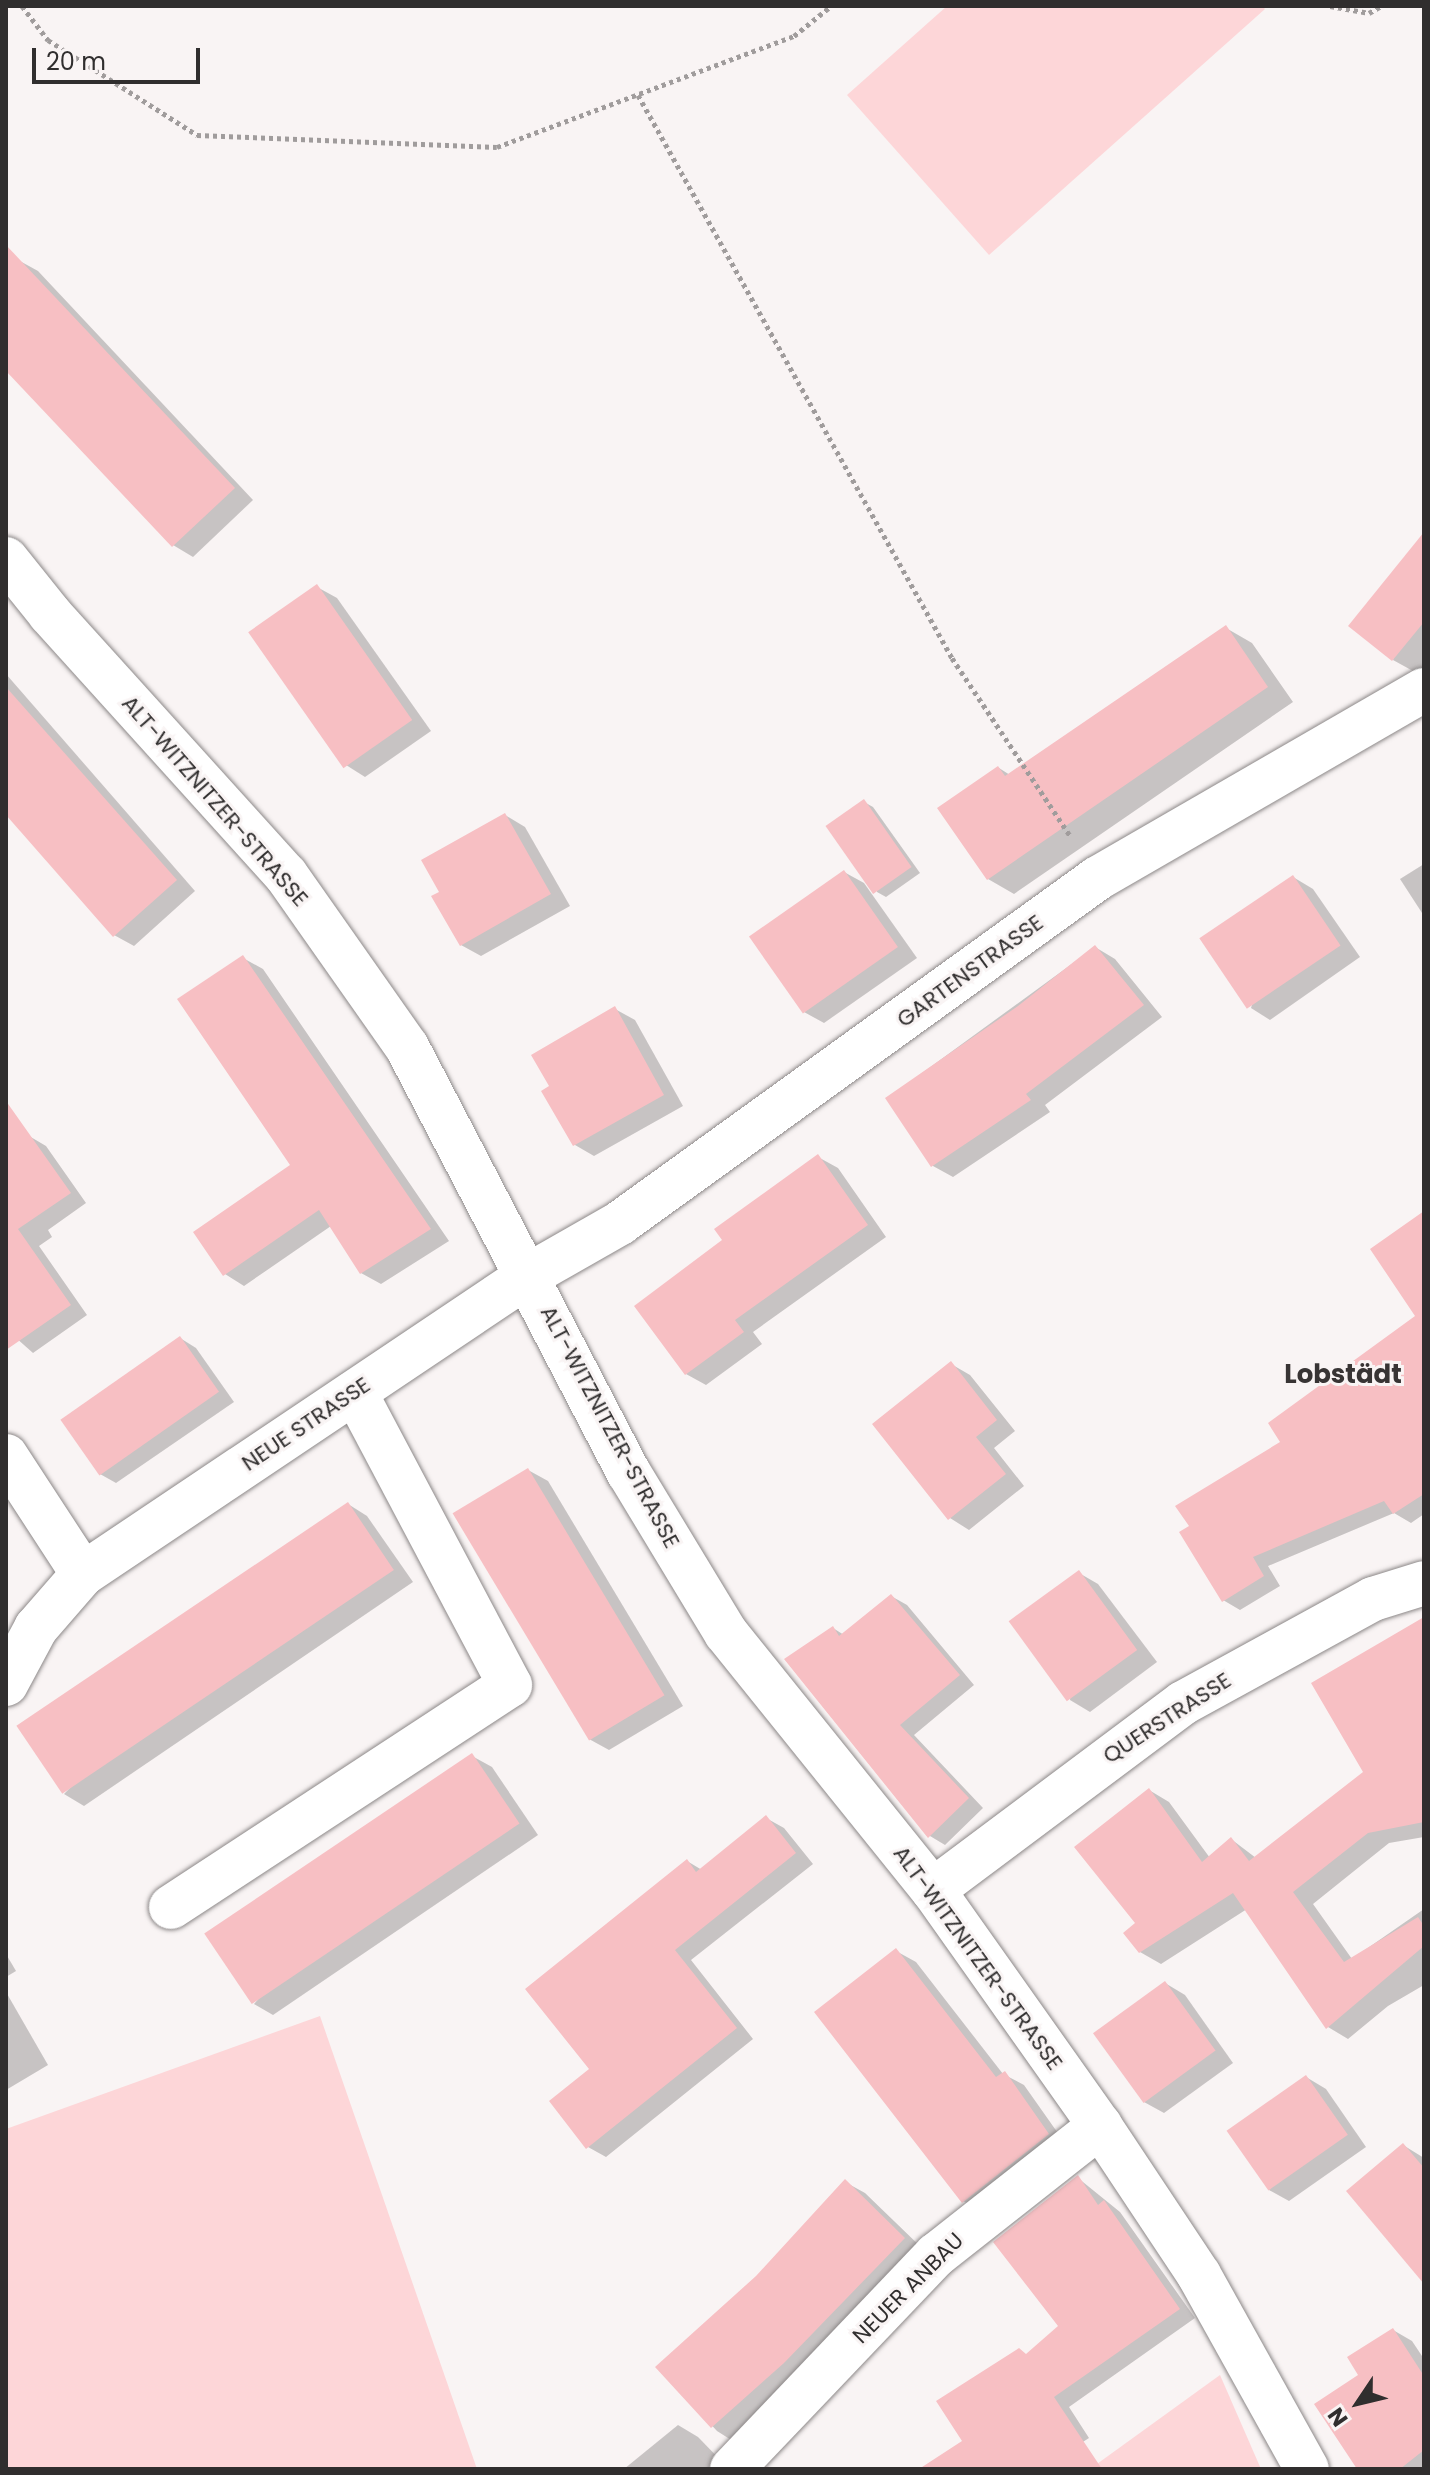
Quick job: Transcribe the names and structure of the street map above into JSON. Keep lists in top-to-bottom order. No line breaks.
{"streets":{"street":["ALT-WITZNITZER-STRASSE","GARTENSTRASSE","NEUE STRASSE","QUERSTRASSE","NEUER ANBAU"]},"crossings":[["ALT-WITZNITZER-STRASSE","GARTENSTRASSE"],["ALT-WITZNITZER-STRASSE","NEUE STRASSE"],["ALT-WITZNITZER-STRASSE","QUERSTRASSE"],["ALT-WITZNITZER-STRASSE","NEUER ANBAU"],["GARTENSTRASSE","NEUE STRASSE"]],"districts":["Lobstädt"],"scale_bar":"20 m","north":"bottom left"}
